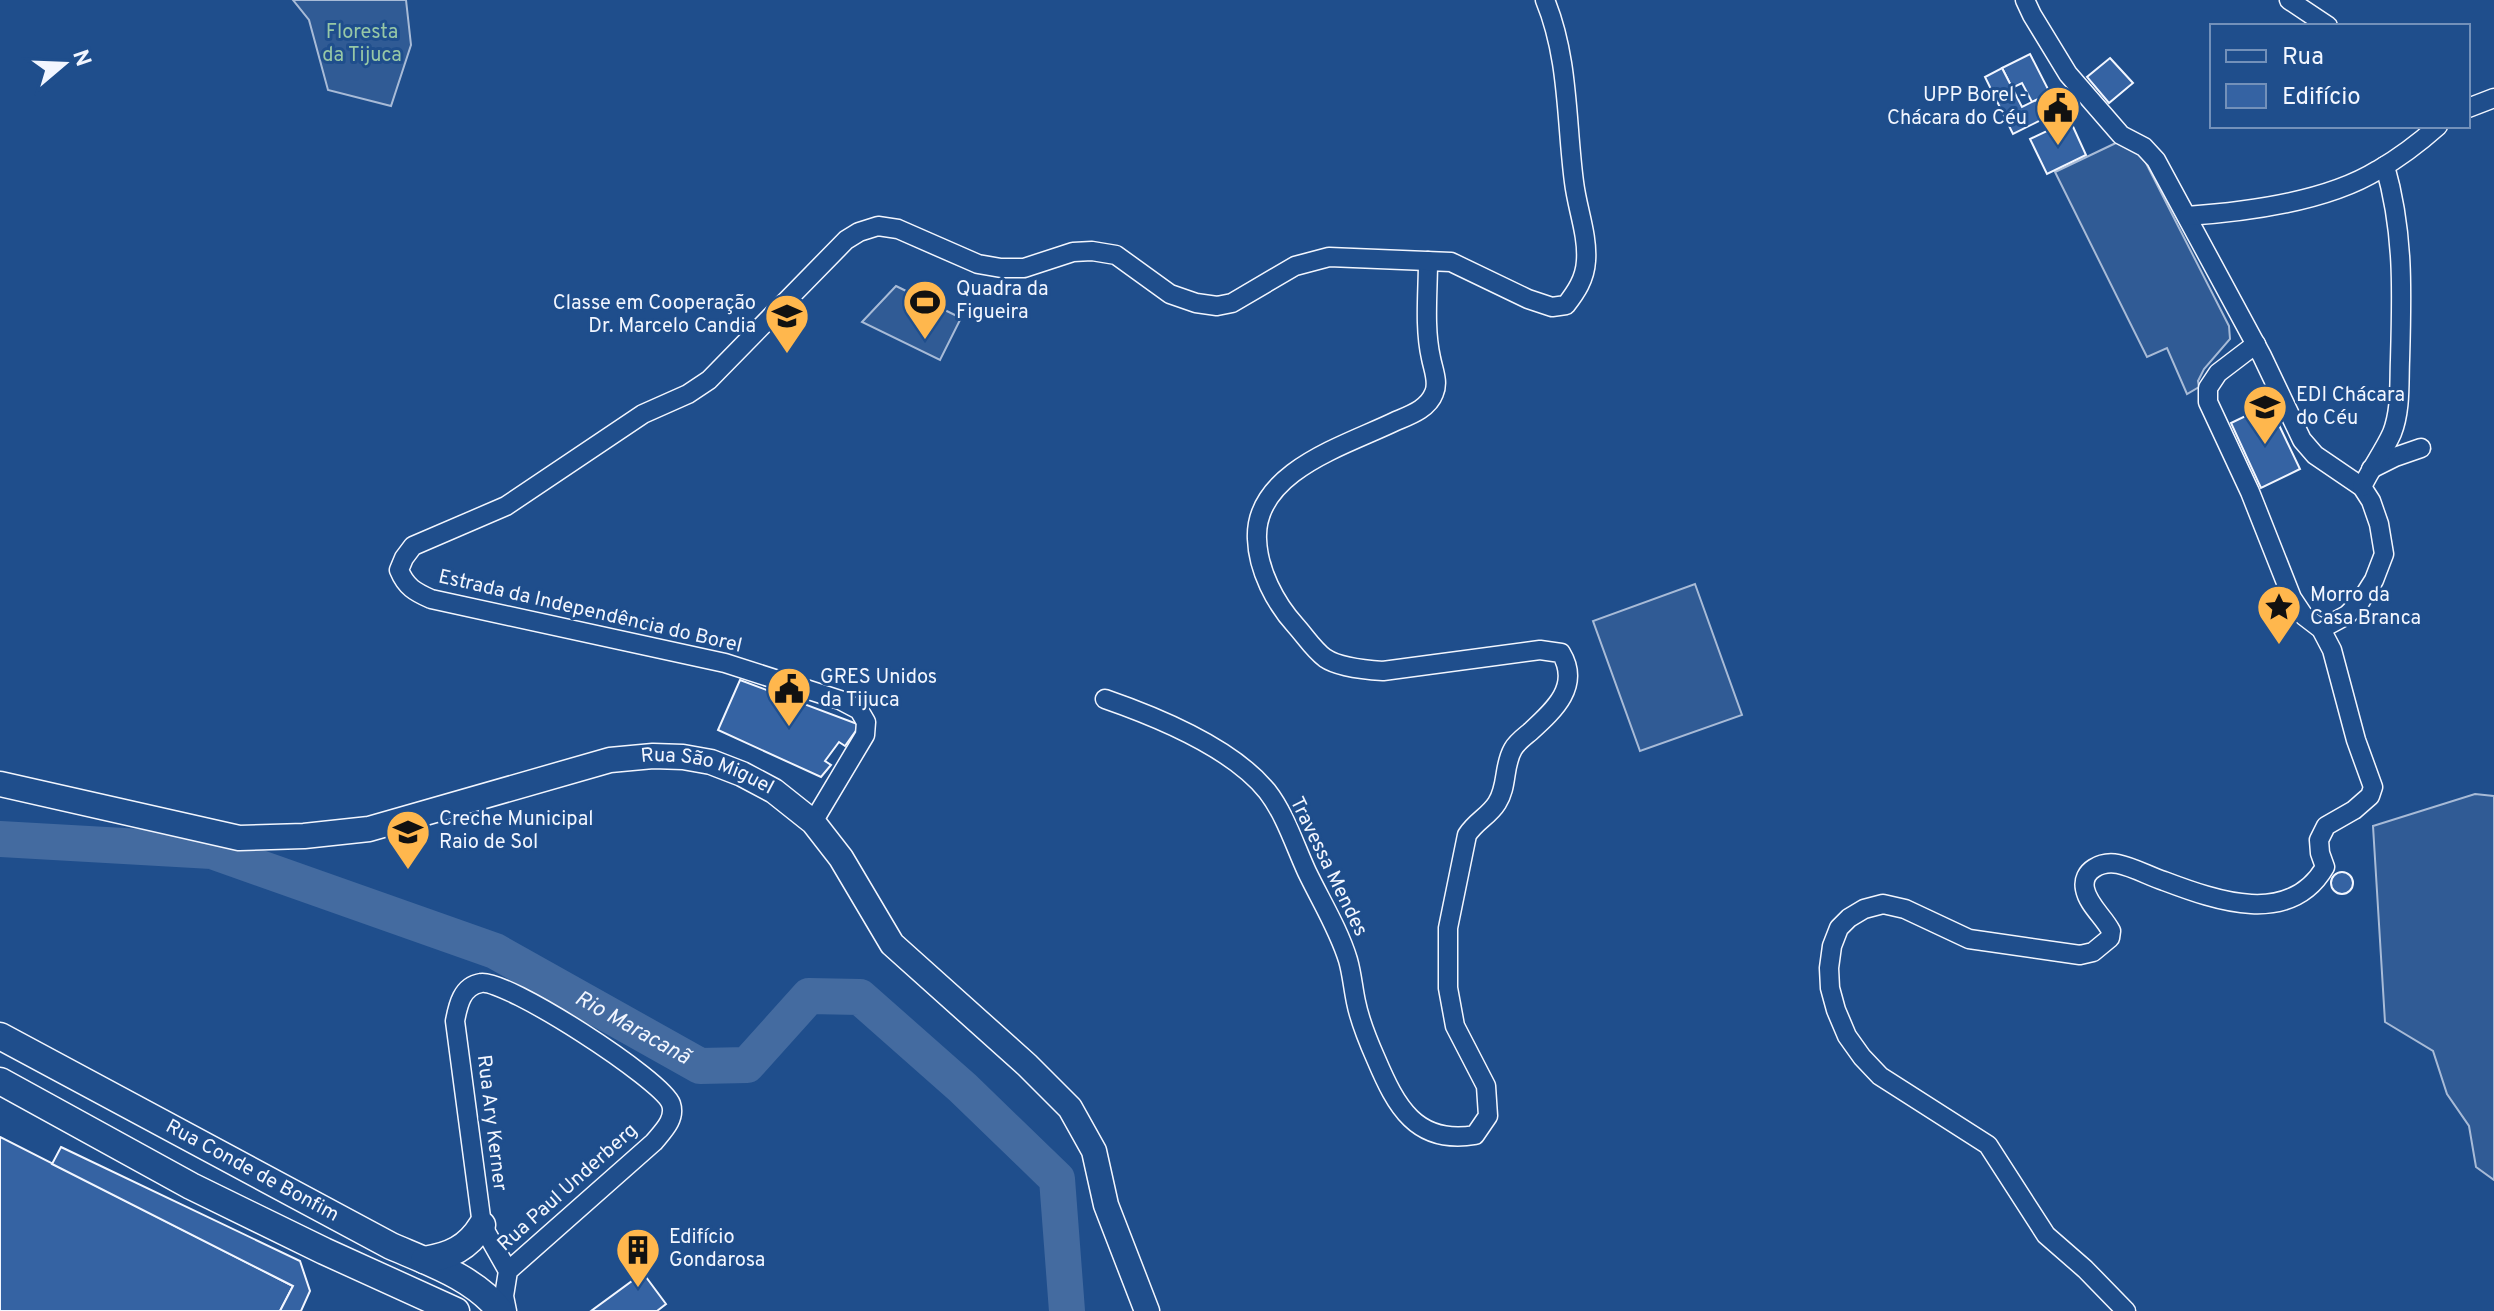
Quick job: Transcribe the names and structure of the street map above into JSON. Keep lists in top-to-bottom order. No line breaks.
{"streets":{"main road":["Rua Conde de Bonfim"],"street":["Estrada da Independência do Borel","Rua São Miguel","Travessa Mendes","Rua Ary Kerner","Rua Paul Underberg"]},"crossings":[["Estrada da Independência do Borel","Rua São Miguel"],["Estrada da Independência do Borel","Travessa Mendes"],["Rua Ary Kerner","Rua Paul Underberg"]],"water":["Rio Maracanã"],"parks":["Floresta da Tijuca"],"places":{"public building":["UPP Borel - Chácara do Céu","GRES Unidos da Tijuca"],"sports":["Quadra da Figueira"],"school or university":["Classe em Cooperação Dr. Marcelo Candia","EDI Chácara do Céu","Creche Municipal Raio de Sol"],"place":["Morro da Casa Branca"],"building":["Edifício Gondarosa"]},"legend":["Rua","Edifício"],"north":"right"}
